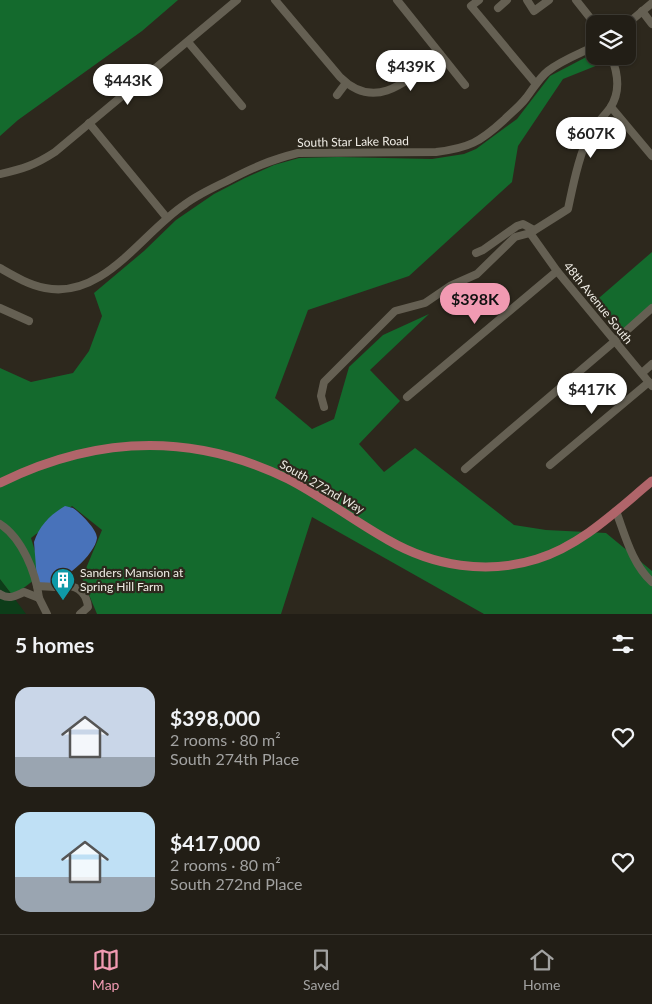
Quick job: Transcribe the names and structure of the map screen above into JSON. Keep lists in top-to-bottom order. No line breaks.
{"streets":{"main road":["South 272nd Way"],"street":["South Star Lake Road","48th Avenue South"]},"places":{"building":["Sanders Mansion at Spring Hill Farm"]},"page":{"price":["$439K","$443K","$607K","$398K","$417K"],"heading":"5 homes","list":[{"name":"$398,000","note":"2 rooms · 80 m² · South 274th Place"},{"name":"$417,000","note":"2 rooms · 80 m² · South 272nd Place"}],"tabs":["Map","Saved","Home"]}}
